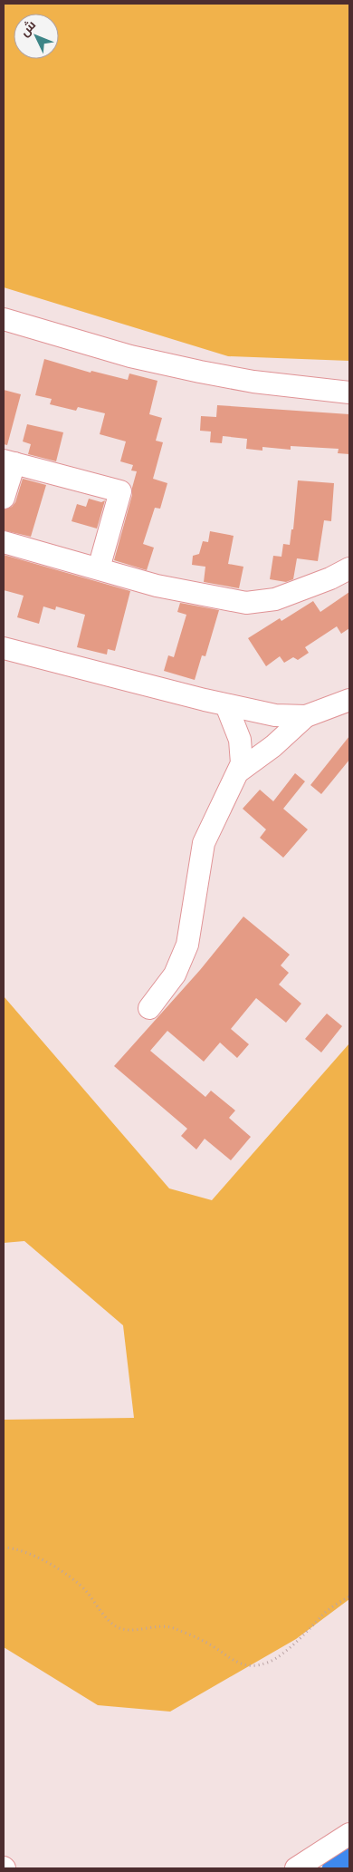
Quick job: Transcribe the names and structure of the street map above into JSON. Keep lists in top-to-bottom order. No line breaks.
{"north":"top left"}
